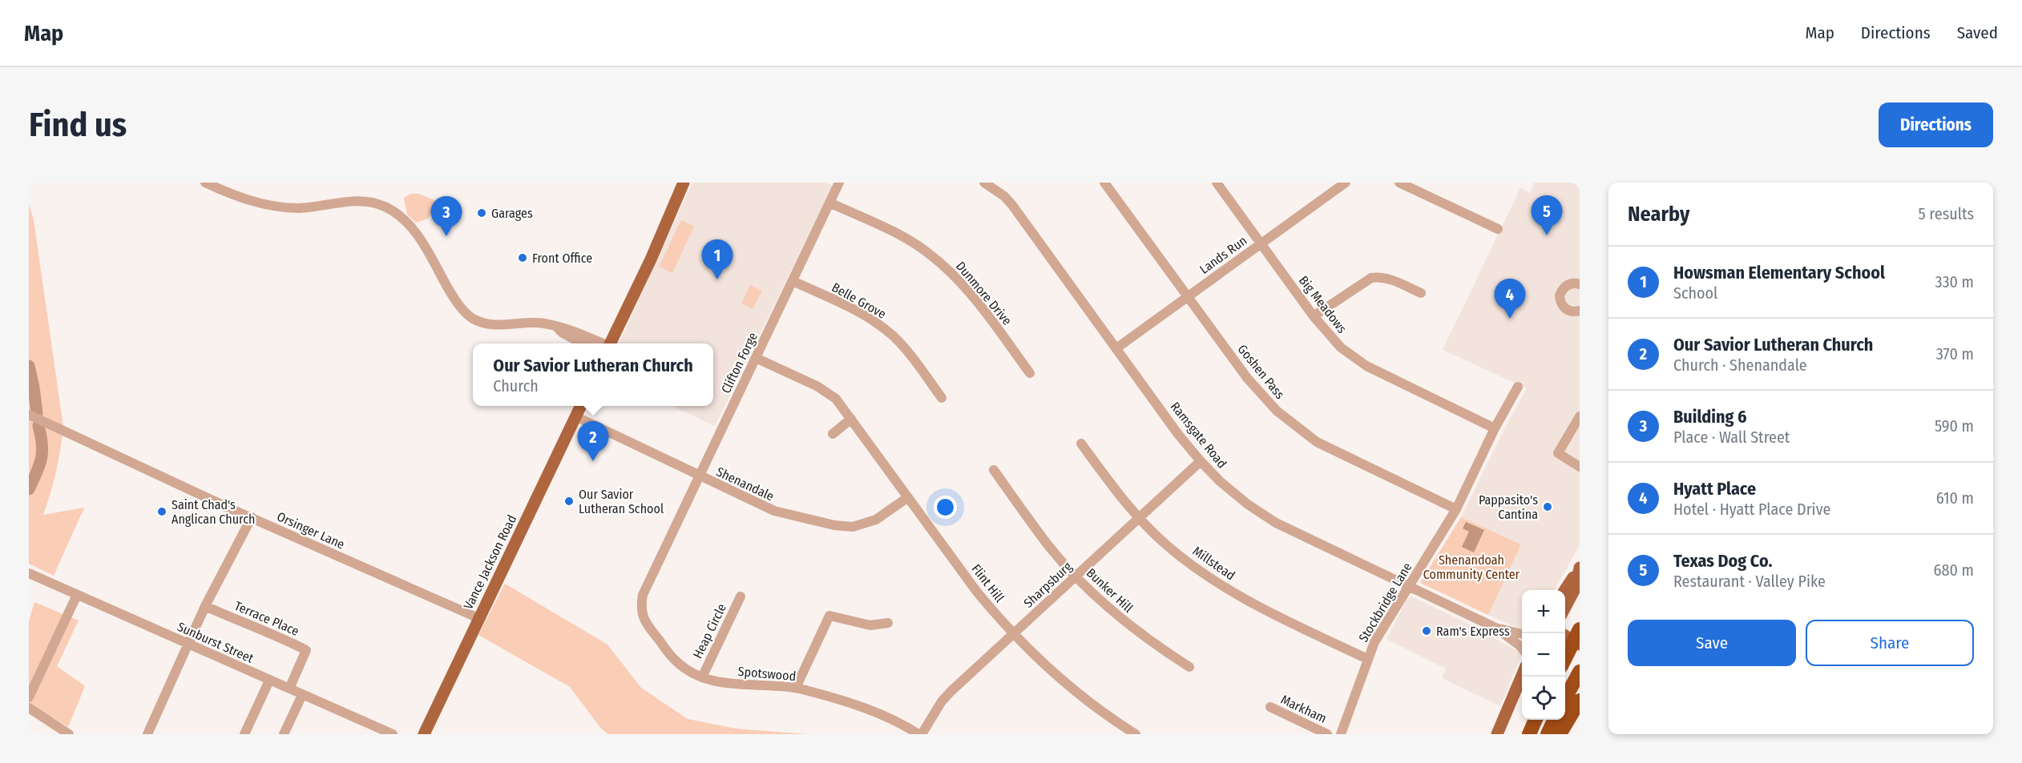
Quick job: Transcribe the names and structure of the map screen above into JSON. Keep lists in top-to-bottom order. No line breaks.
{"streets":{"main road":["Vance Jackson Road"],"street":["Lands Run","Dunmore Drive","Belle Grove","Big Meadows","Clifton Forge","Goshen Pass","Ramsgate Road","Shenandale","Orsinger Lane","Millstead","Flint Hill","Sharpsburg","Bunker Hill","Stockbridge Lane","Terrace Place","Heap Circle","Sunburst Street","Spotswood","Markham"]},"crossings":[["Lands Run","Big Meadows"],["Lands Run","Goshen Pass"],["Lands Run","Ramsgate Road"],["Dunmore Drive","Clifton Forge"],["Belle Grove","Clifton Forge"],["Big Meadows","Stockbridge Lane"],["Clifton Forge","Shenandale"],["Clifton Forge","Flint Hill"],["Clifton Forge","Spotswood"],["Goshen Pass","Stockbridge Lane"],["Ramsgate Road","Sharpsburg"],["Ramsgate Road","Stockbridge Lane"],["Shenandale","Vance Jackson Road"],["Shenandale","Flint Hill"],["Orsinger Lane","Vance Jackson Road"],["Millstead","Sharpsburg"],["Millstead","Stockbridge Lane"],["Flint Hill","Sharpsburg"],["Sharpsburg","Bunker Hill"],["Sharpsburg","Spotswood"],["Terrace Place","Sunburst Street"],["Heap Circle","Spotswood"]],"parks":["Shenandoah Community Center"],"places":["Garages","Front Office","Our Savior Lutheran School","Pappasito's Cantina","Saint Chad's Anglican Church","Ram's Express"],"page":{"header":"Map","nav":["Map","Directions","Saved"],"buttons":["Directions",["Save","Share"]],"title":"Find us","heading":["Nearby","5 results"],"pins":["5","3","1","4","2"],"list":[{"mark":"1","name":"Howsman Elementary School","note":"School","value":"330 m"},{"mark":"2","name":"Our Savior Lutheran Church","note":"Church · Shenandale","value":"370 m"},{"mark":"3","name":"Building 6","note":"Place · Wall Street","value":"590 m"},{"mark":"4","name":"Hyatt Place","note":"Hotel · Hyatt Place Drive","value":"610 m"},{"mark":"5","name":"Texas Dog Co.","note":"Restaurant · Valley Pike","value":"680 m"}],"popup":["Our Savior Lutheran Church","Church"],"map_buttons":["+","−"]}}
